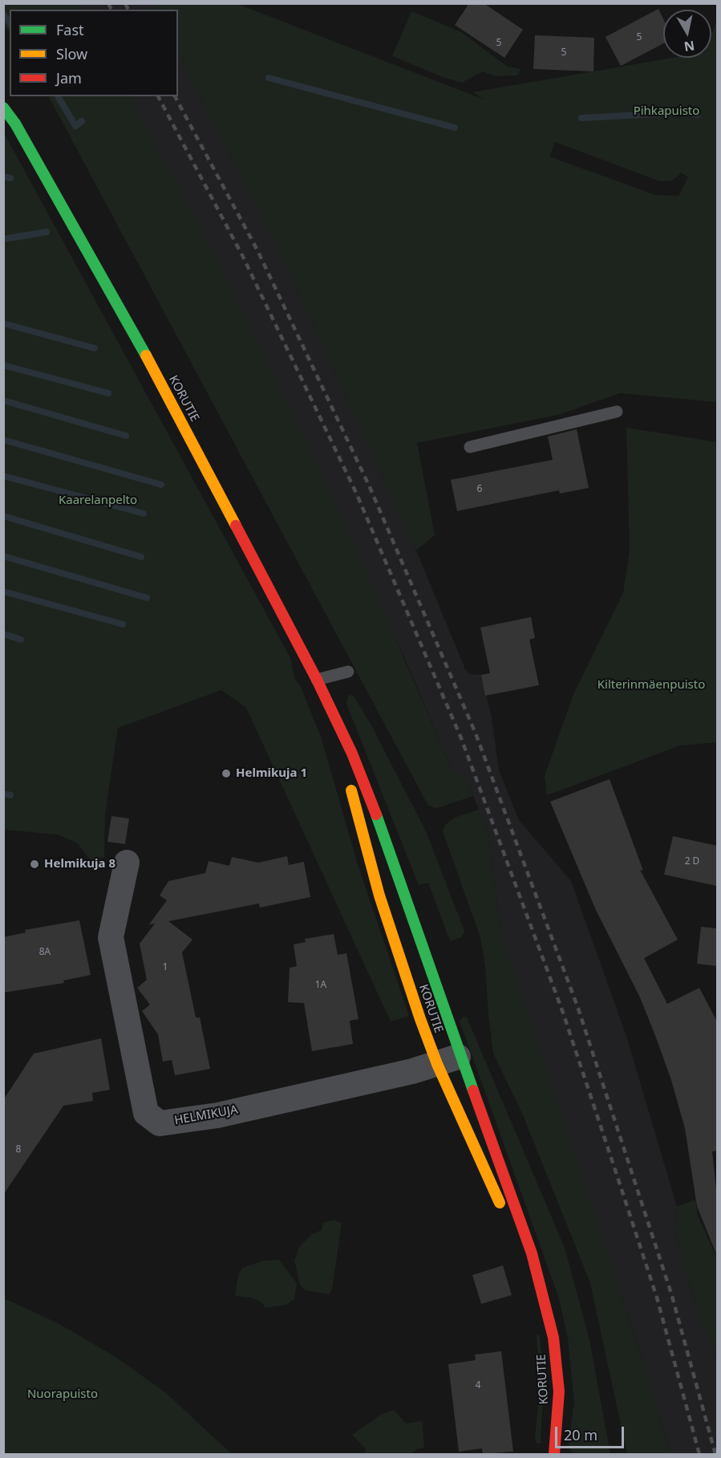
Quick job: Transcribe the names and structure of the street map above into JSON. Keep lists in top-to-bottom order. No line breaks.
{"streets":{"street":["KORUTIE","HELMIKUJA"]},"crossings":[["KORUTIE","HELMIKUJA"]],"parks":["Pihkapuisto","Kaarelanpelto","Kilterinmäenpuisto","Nuorapuisto"],"places":["Helmikuja 1","Helmikuja 8"],"house_numbers":["5","5","5","6","2 D","8A","1","1A","8","4"],"legend":["Fast","Slow","Jam"],"scale_bar":"20 m","north":"bottom"}
